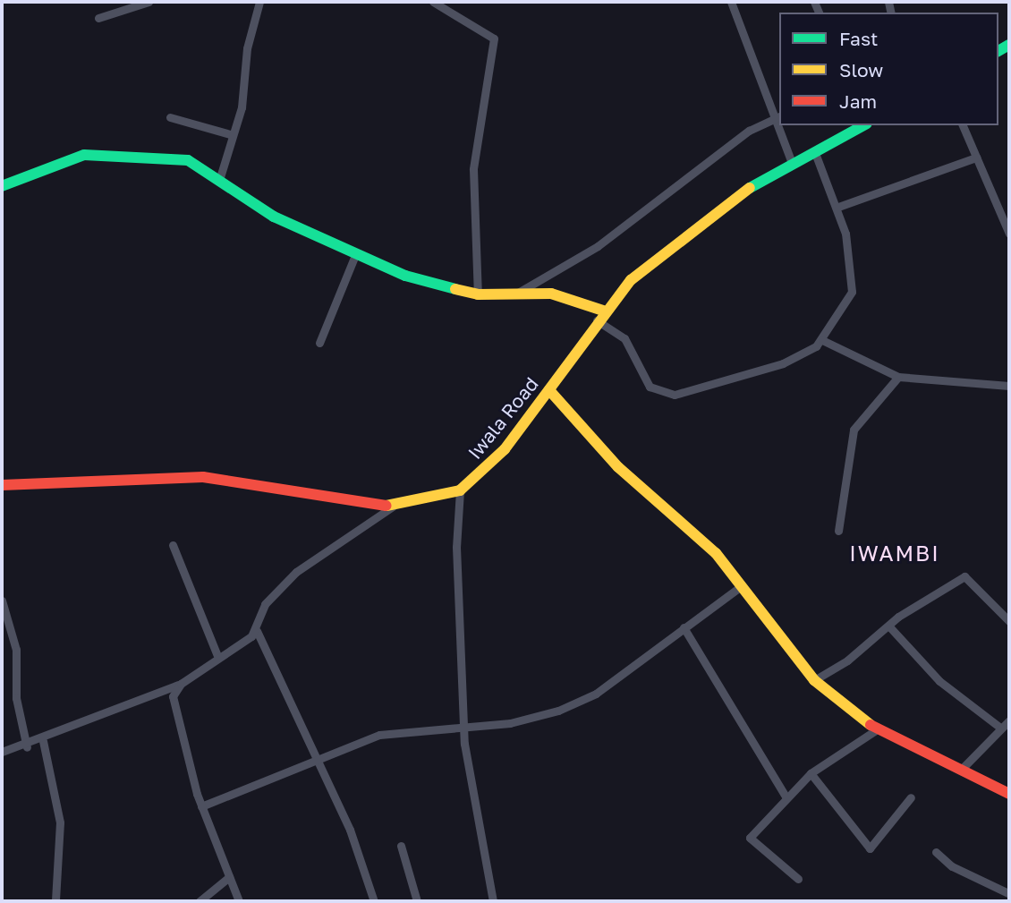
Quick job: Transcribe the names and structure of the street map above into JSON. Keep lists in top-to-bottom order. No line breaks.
{"streets":{"street":["Iwala Road"]},"districts":["IWAMBI"],"legend":["Fast","Slow","Jam"]}
